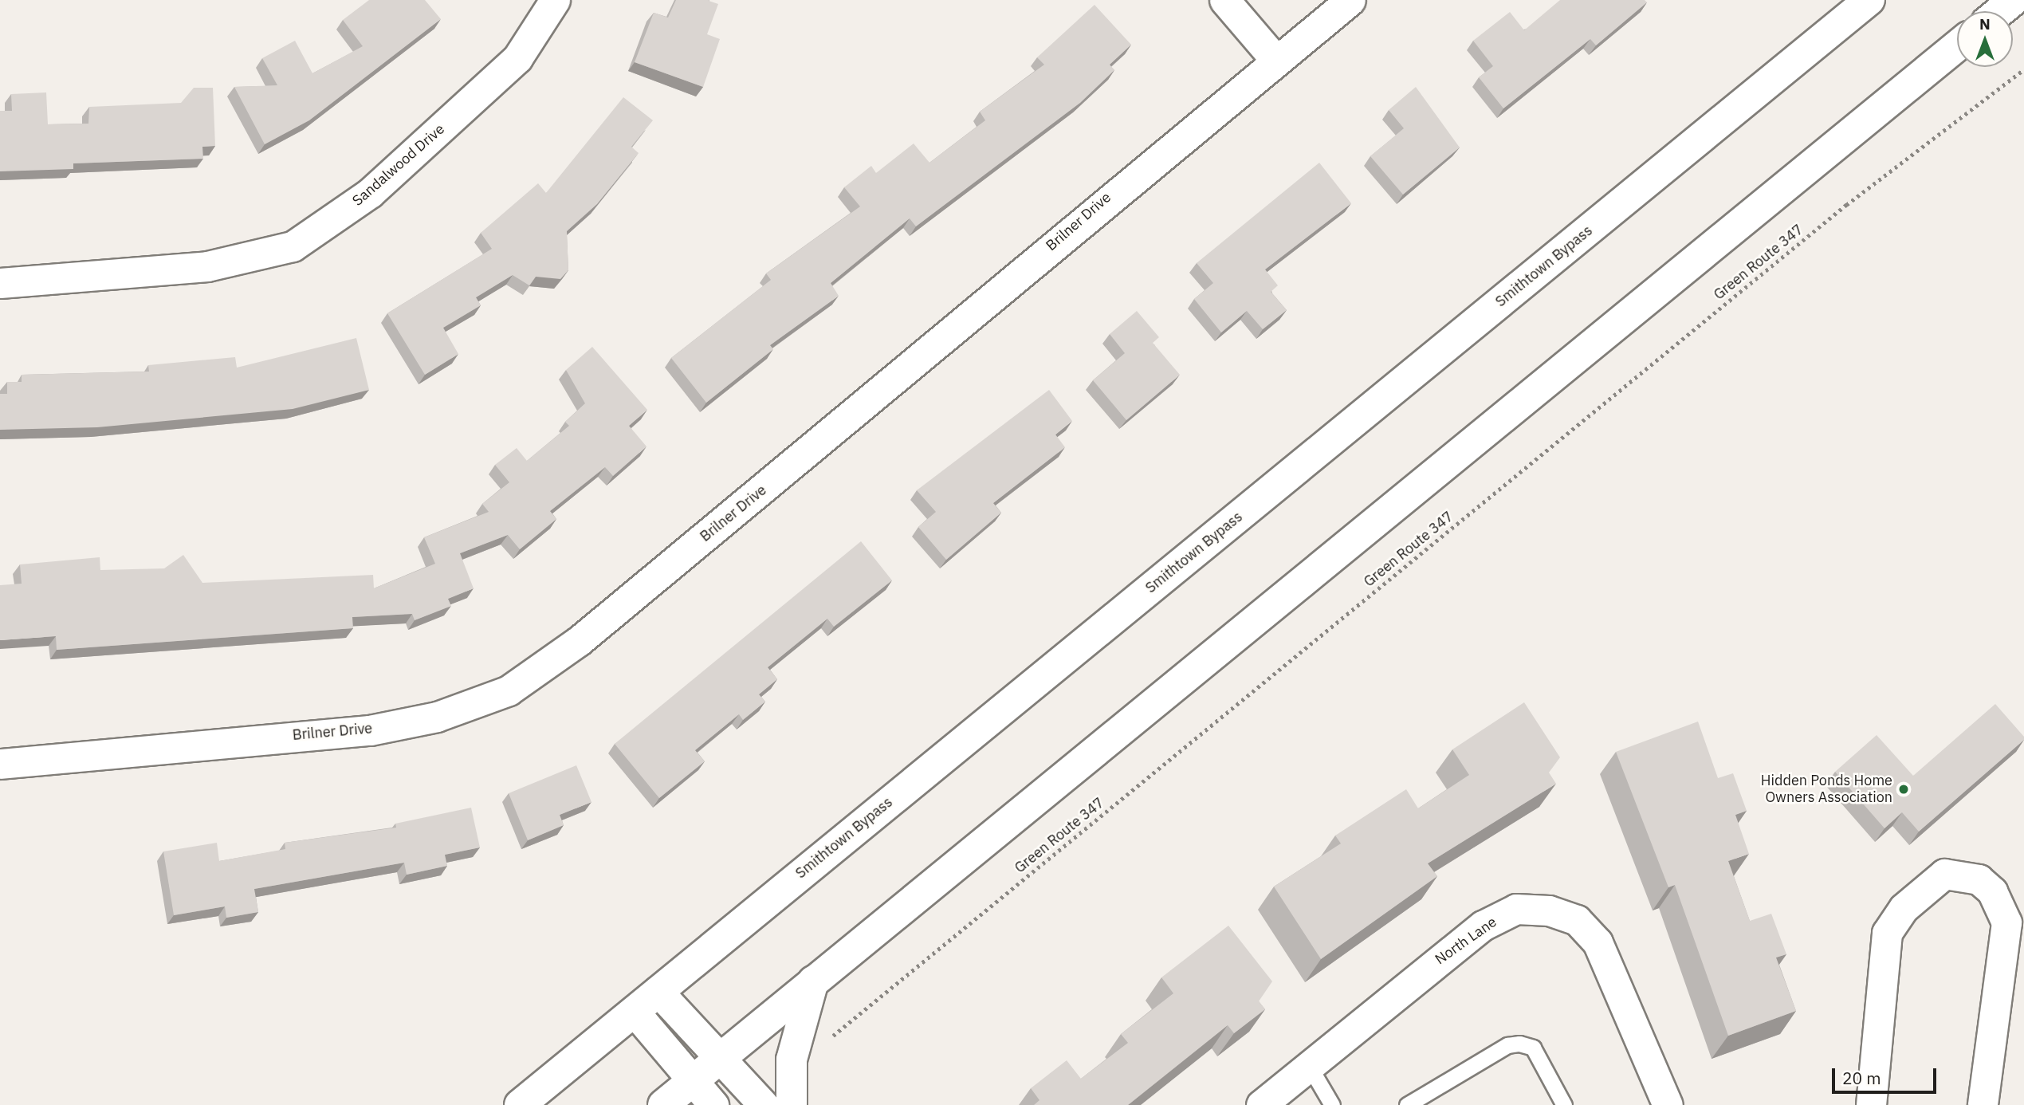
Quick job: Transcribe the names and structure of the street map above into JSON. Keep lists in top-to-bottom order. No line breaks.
{"streets":{"highway":["Smithtown Bypass"],"street":["Sandalwood Drive","Brilner Drive","North Lane"],"path":["Green Route 347"]},"places":["Hidden Ponds Home Owners Association"],"scale_bar":"20 m","north":"top"}
